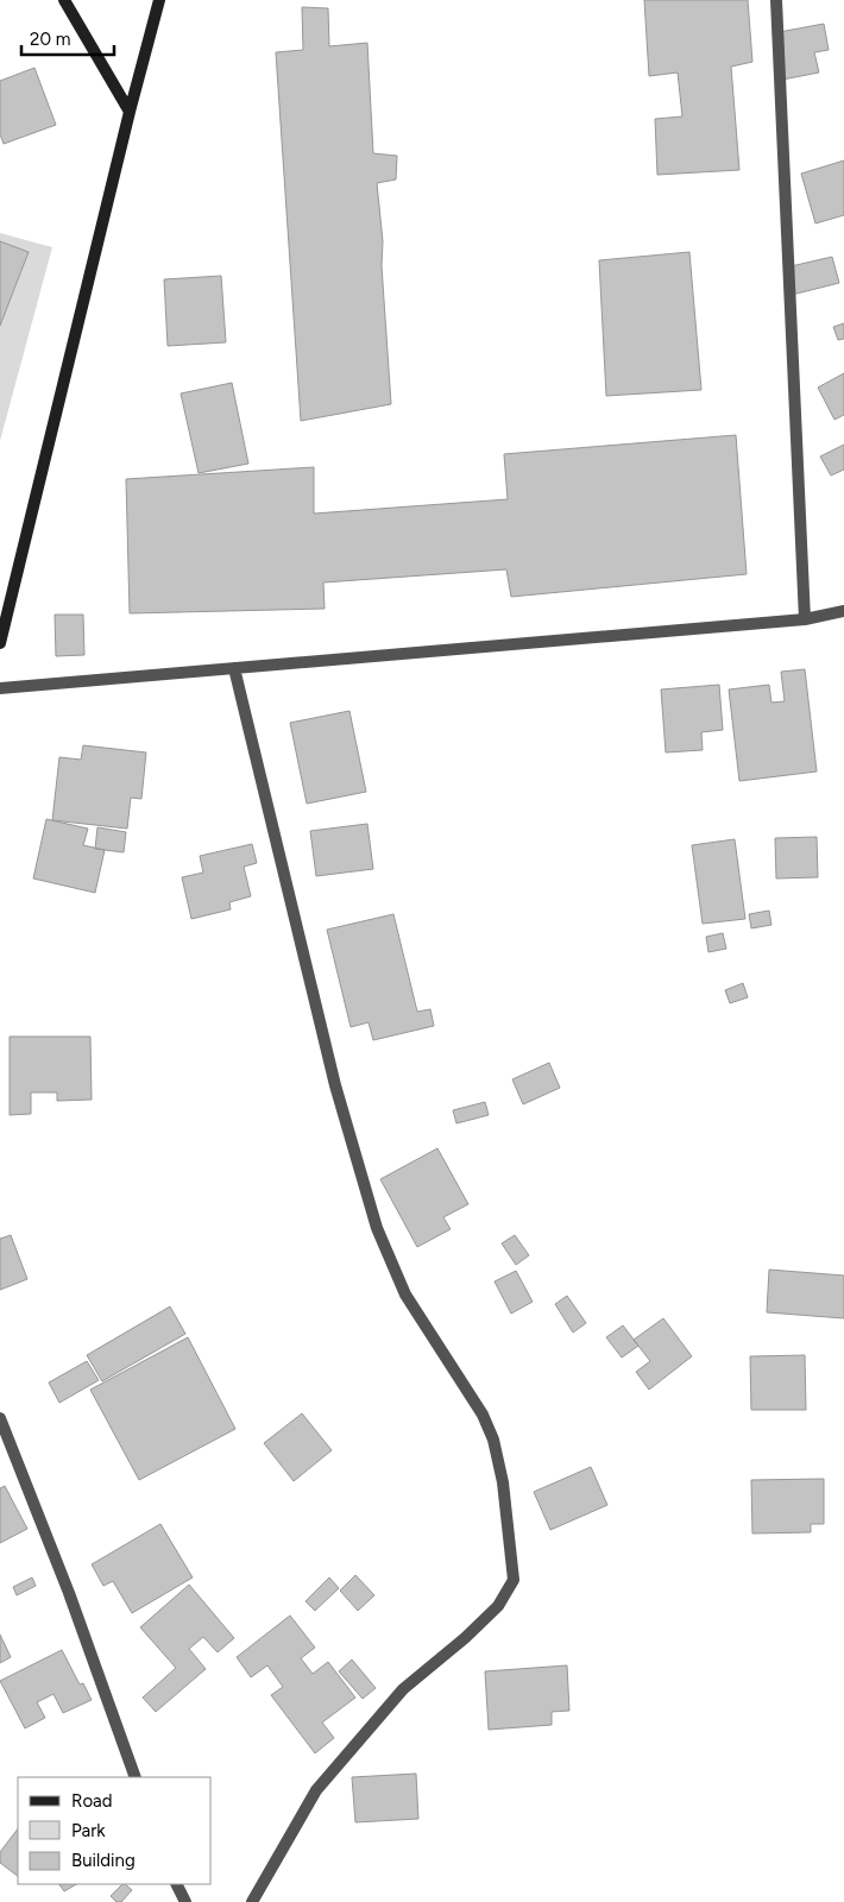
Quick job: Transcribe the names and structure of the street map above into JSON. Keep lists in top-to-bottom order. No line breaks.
{"legend":["Road","Park","Building"],"scale_bar":"20 m"}
